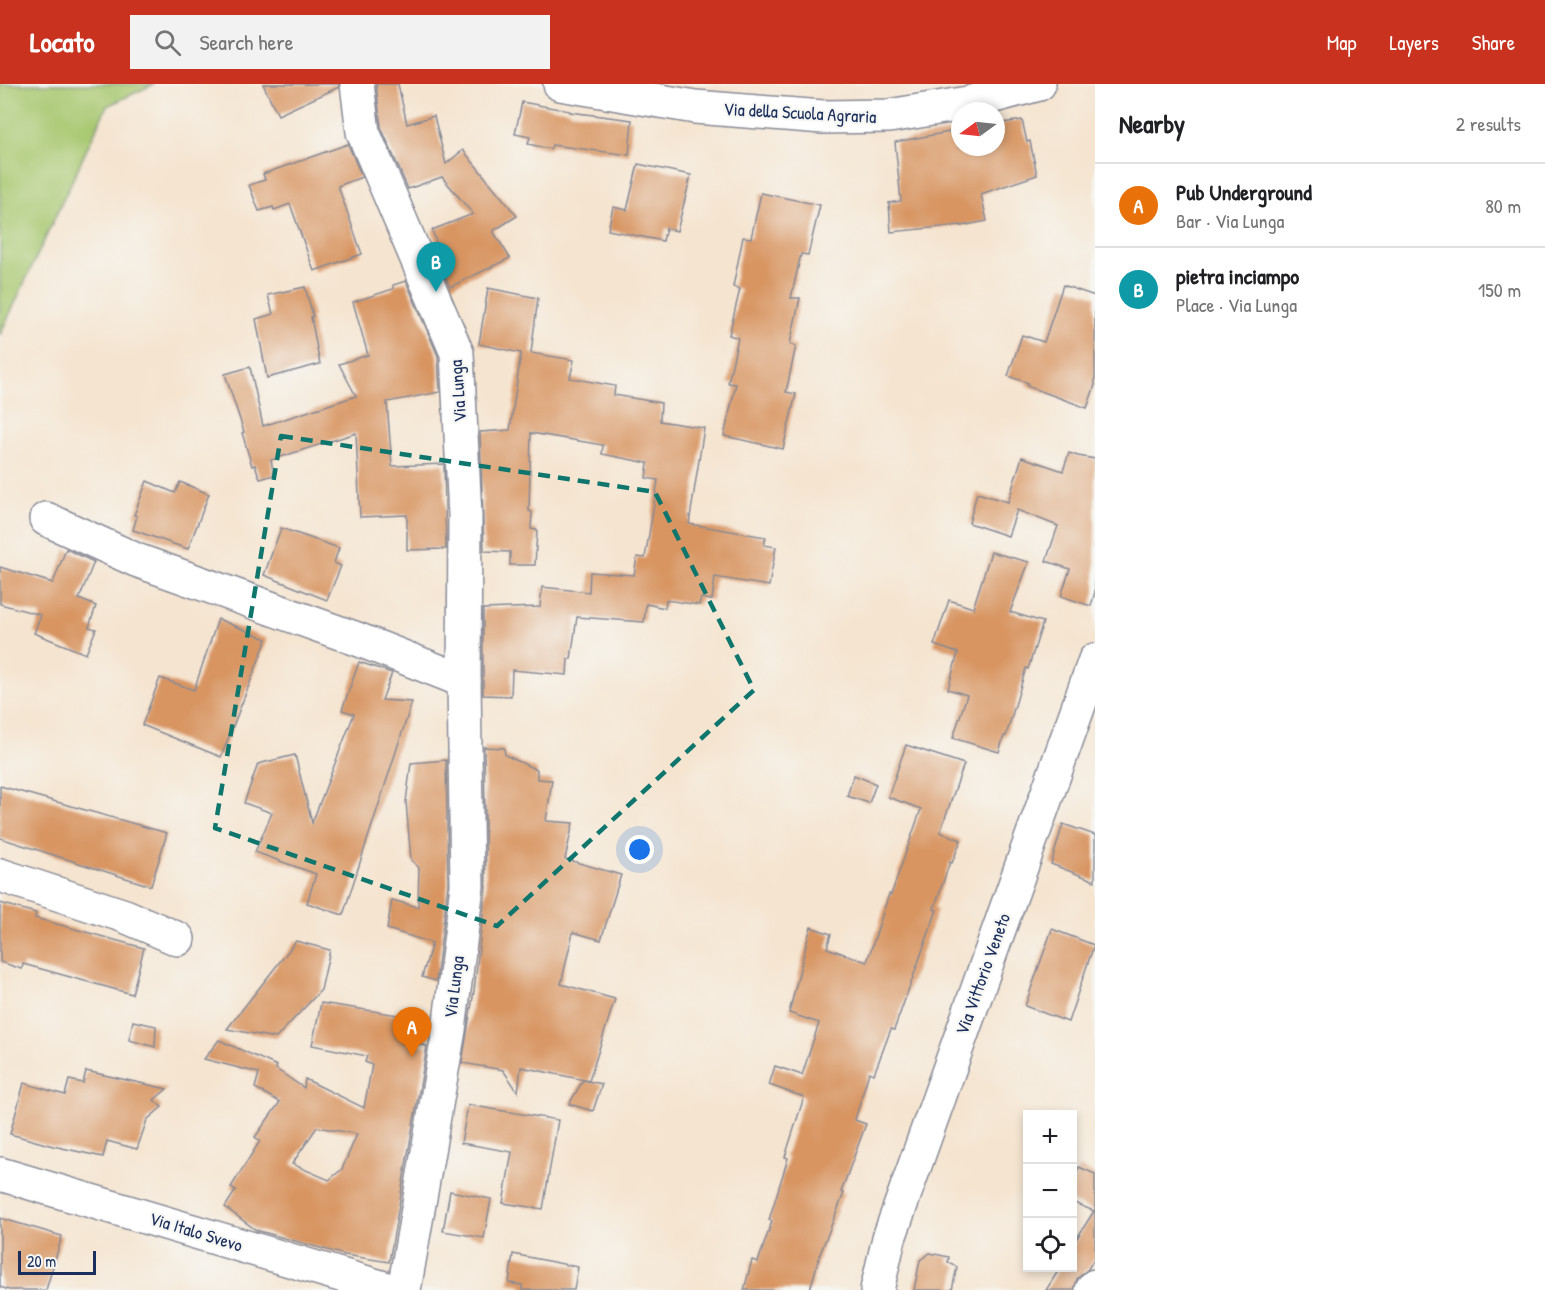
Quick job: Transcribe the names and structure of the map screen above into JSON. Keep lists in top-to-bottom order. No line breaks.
{"streets":{"street":["Via della Scuola Agraria","Via Lunga","Via Vittorio Veneto","Via Italo Svevo"]},"scale_bar":"20 m","north":"left","page":{"header":"Locato","search":"Search here","nav":["Map","Layers","Share"],"heading":["Nearby","2 results"],"list":[{"mark":"A","name":"Pub Underground","note":"Bar · Via Lunga","value":"80 m"},{"mark":"B","name":"pietra inciampo","note":"Place · Via Lunga","value":"150 m"}],"pins":["B","A"],"map_buttons":["+","−"],"scale":"20 m"}}
